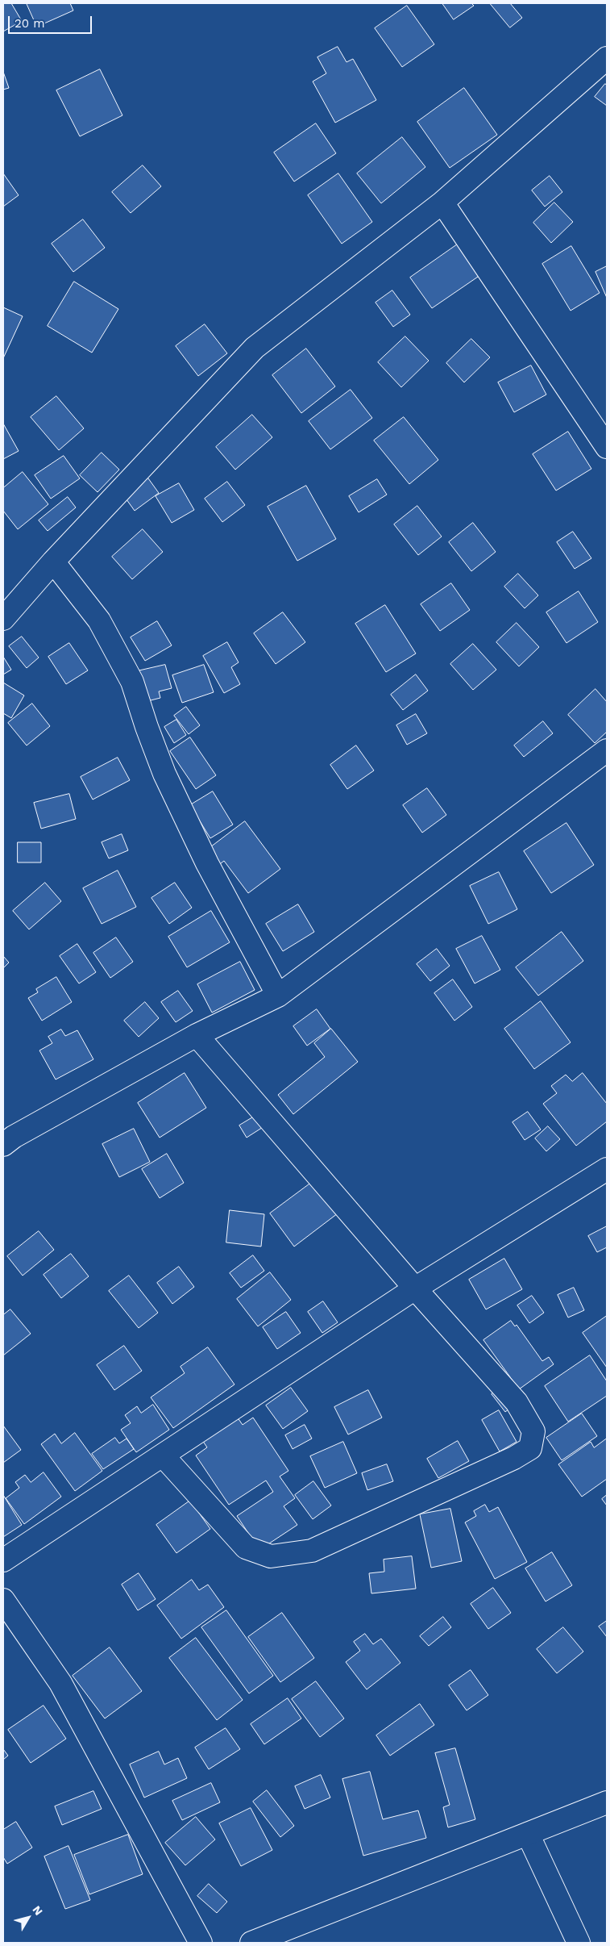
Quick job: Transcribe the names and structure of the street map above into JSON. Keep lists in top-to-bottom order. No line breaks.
{"scale_bar":"20 m","north":"top right"}
